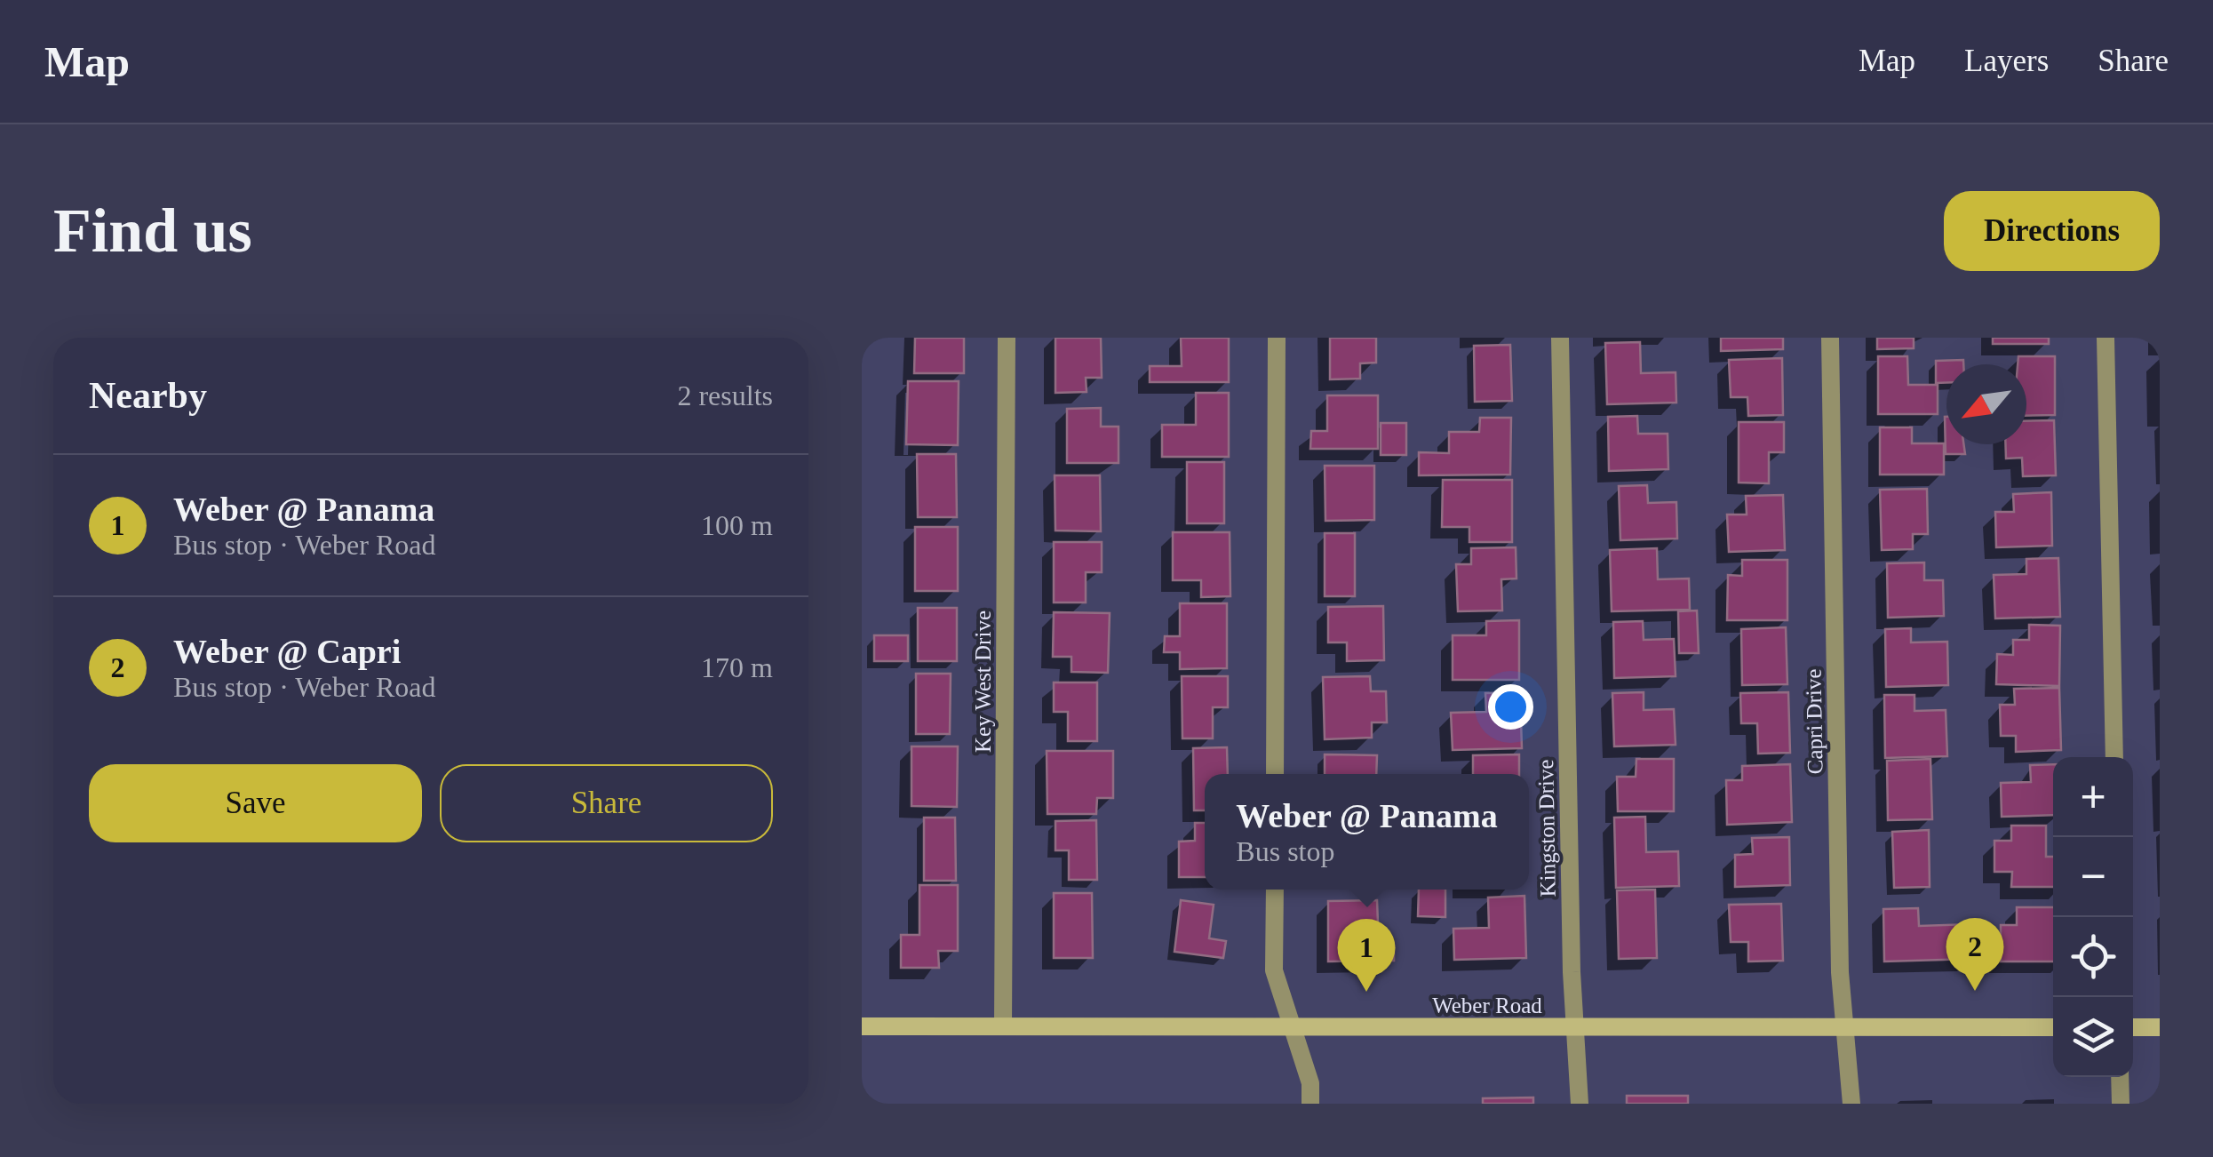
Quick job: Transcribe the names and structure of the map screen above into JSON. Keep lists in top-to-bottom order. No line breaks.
{"streets":{"main road":["Weber Road"],"street":["Key West Drive","Capri Drive","Kingston Drive"]},"crossings":[["Key West Drive","Weber Road"],["Capri Drive","Weber Road"],["Kingston Drive","Weber Road"]],"north":"bottom left","page":{"header":"Map","nav":["Map","Layers","Share"],"buttons":["Directions",["Save","Share"]],"title":"Find us","heading":["Nearby","2 results"],"list":[{"mark":"1","name":"Weber @ Panama","note":"Bus stop · Weber Road","value":"100 m"},{"mark":"2","name":"Weber @ Capri","note":"Bus stop · Weber Road","value":"170 m"}],"map_buttons":["+","−"],"popup":["Weber @ Panama","Bus stop"],"pins":["2","1"]}}
